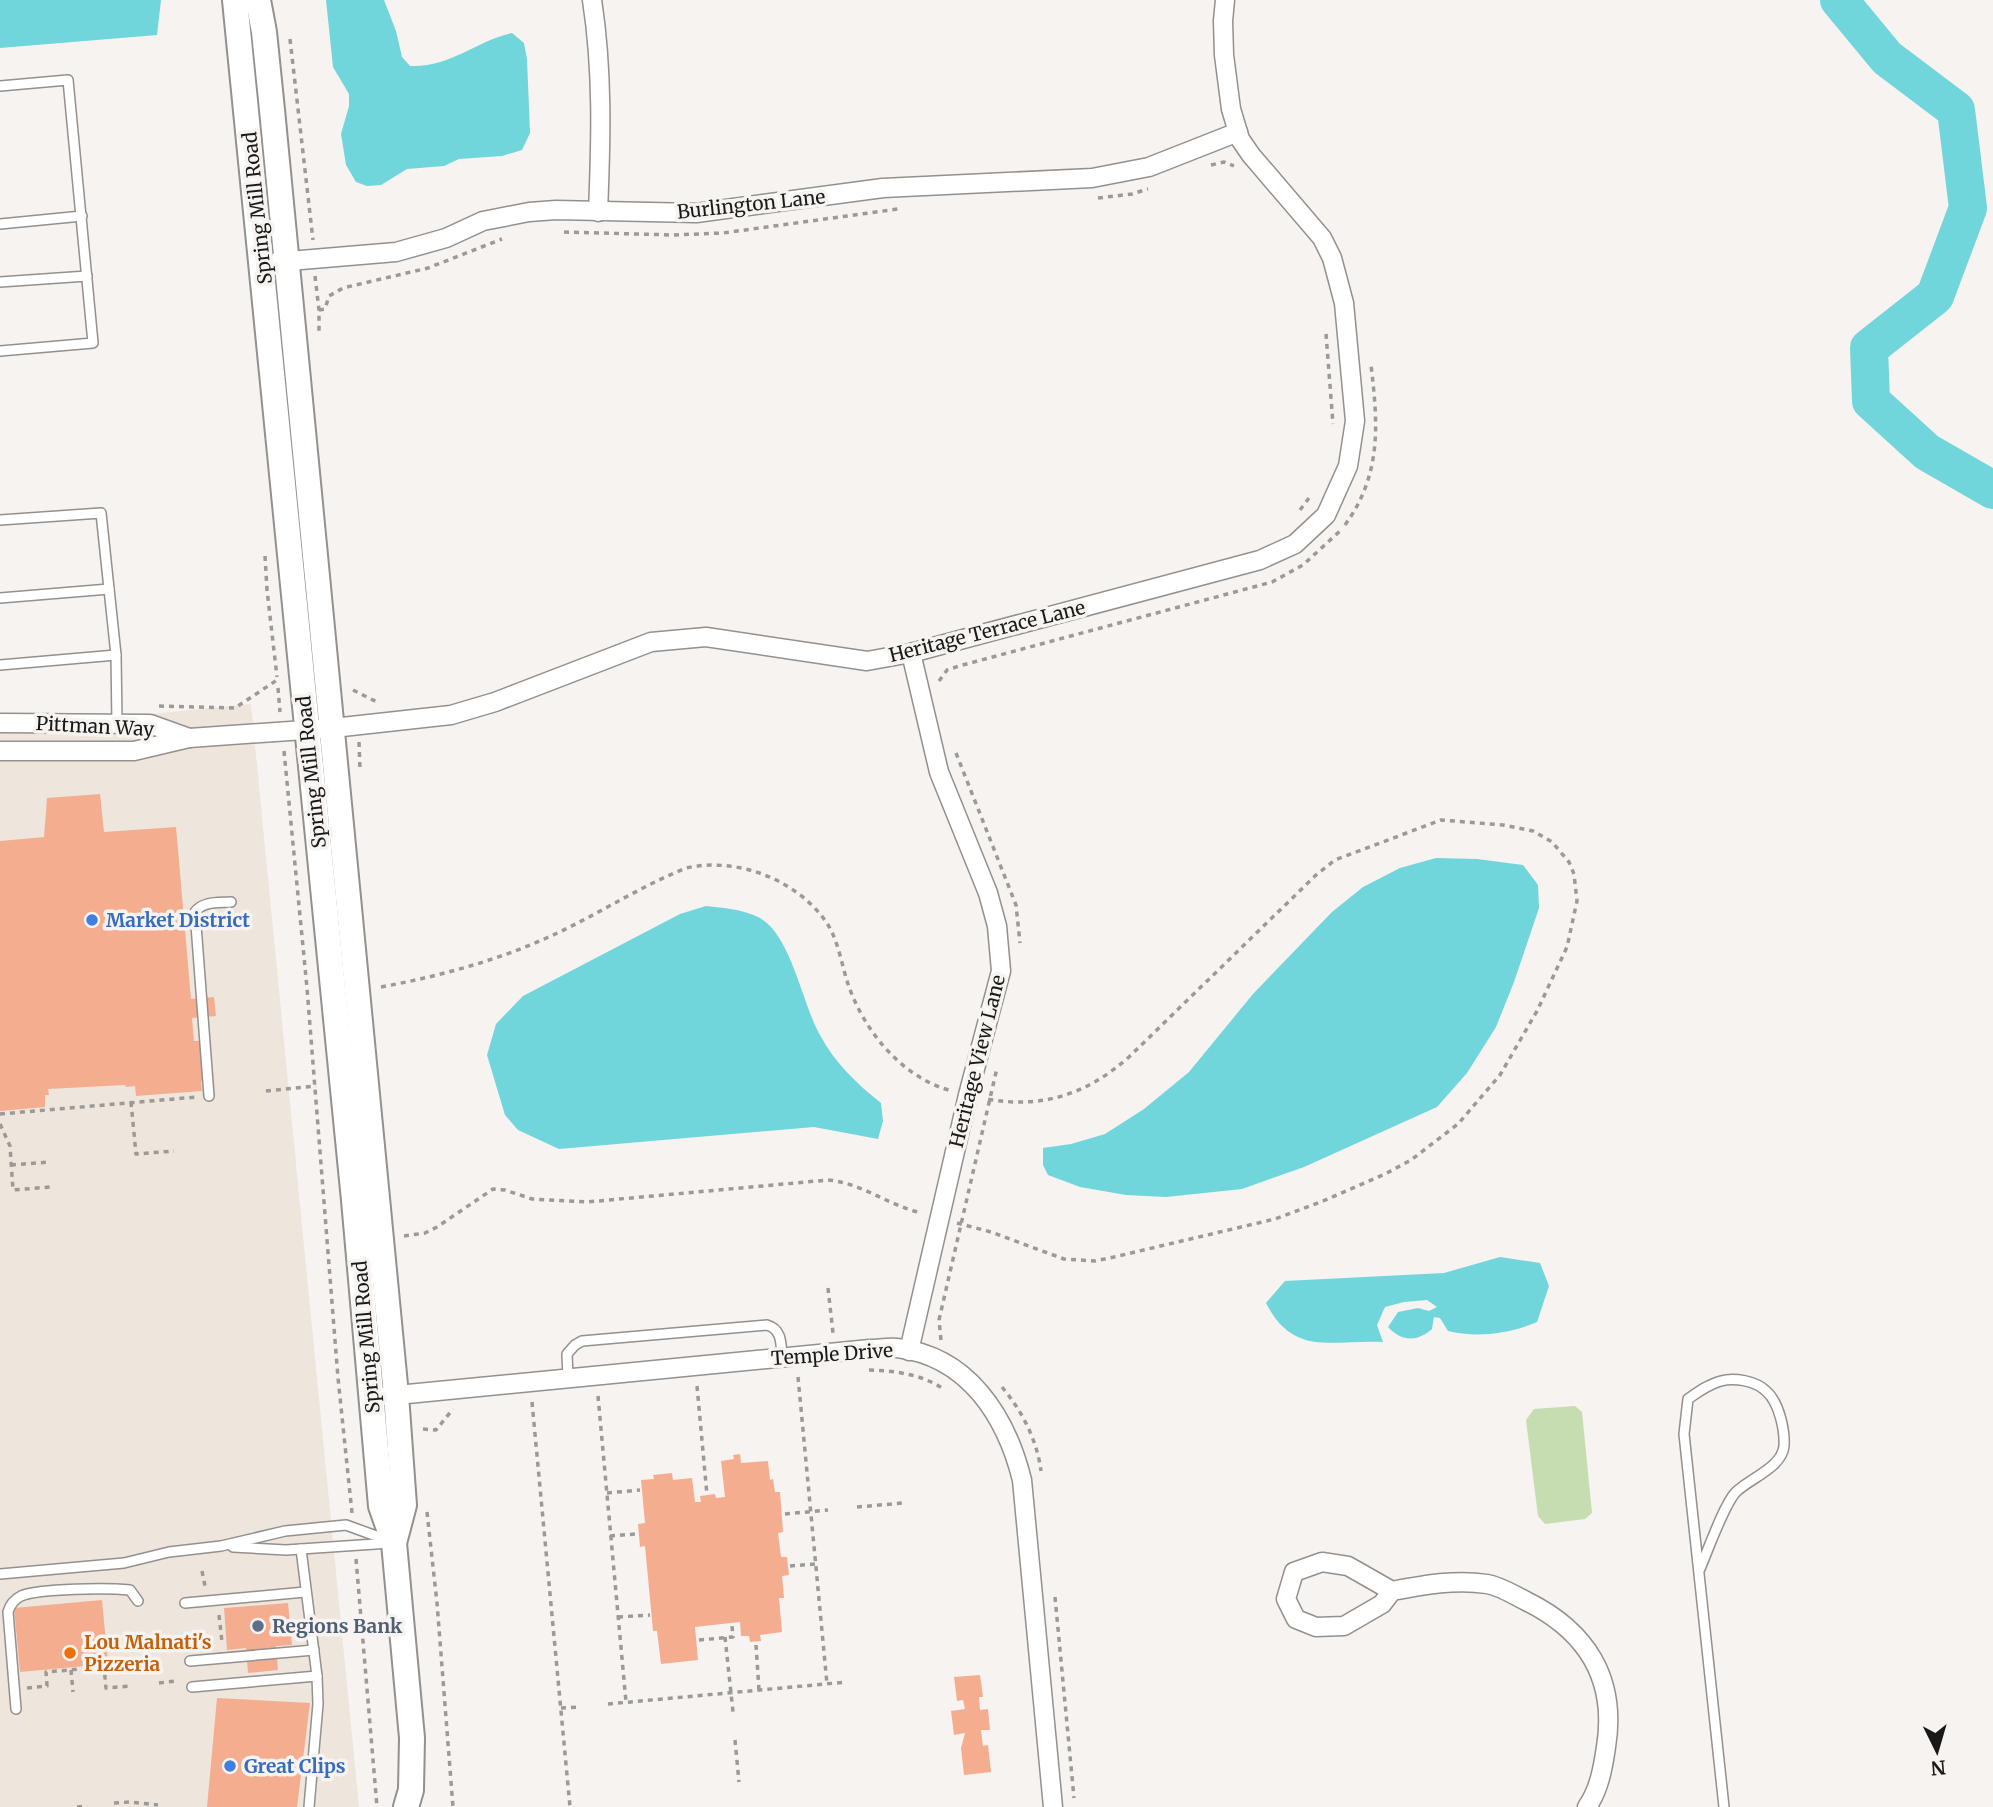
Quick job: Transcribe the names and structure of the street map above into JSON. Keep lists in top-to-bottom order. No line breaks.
{"streets":{"street":["Burlington Lane","Spring Mill Road","Heritage Terrace Lane","Pittman Way","Heritage View Lane","Temple Drive"]},"crossings":[["Burlington Lane","Spring Mill Road"],["Burlington Lane","Heritage Terrace Lane"],["Spring Mill Road","Heritage Terrace Lane"],["Spring Mill Road","Pittman Way"],["Spring Mill Road","Temple Drive"],["Heritage Terrace Lane","Pittman Way"],["Heritage Terrace Lane","Heritage View Lane"],["Heritage View Lane","Temple Drive"]],"places":["Market District","Regions Bank","Lou Malnati's Pizzeria","Great Clips"],"north":"bottom"}
